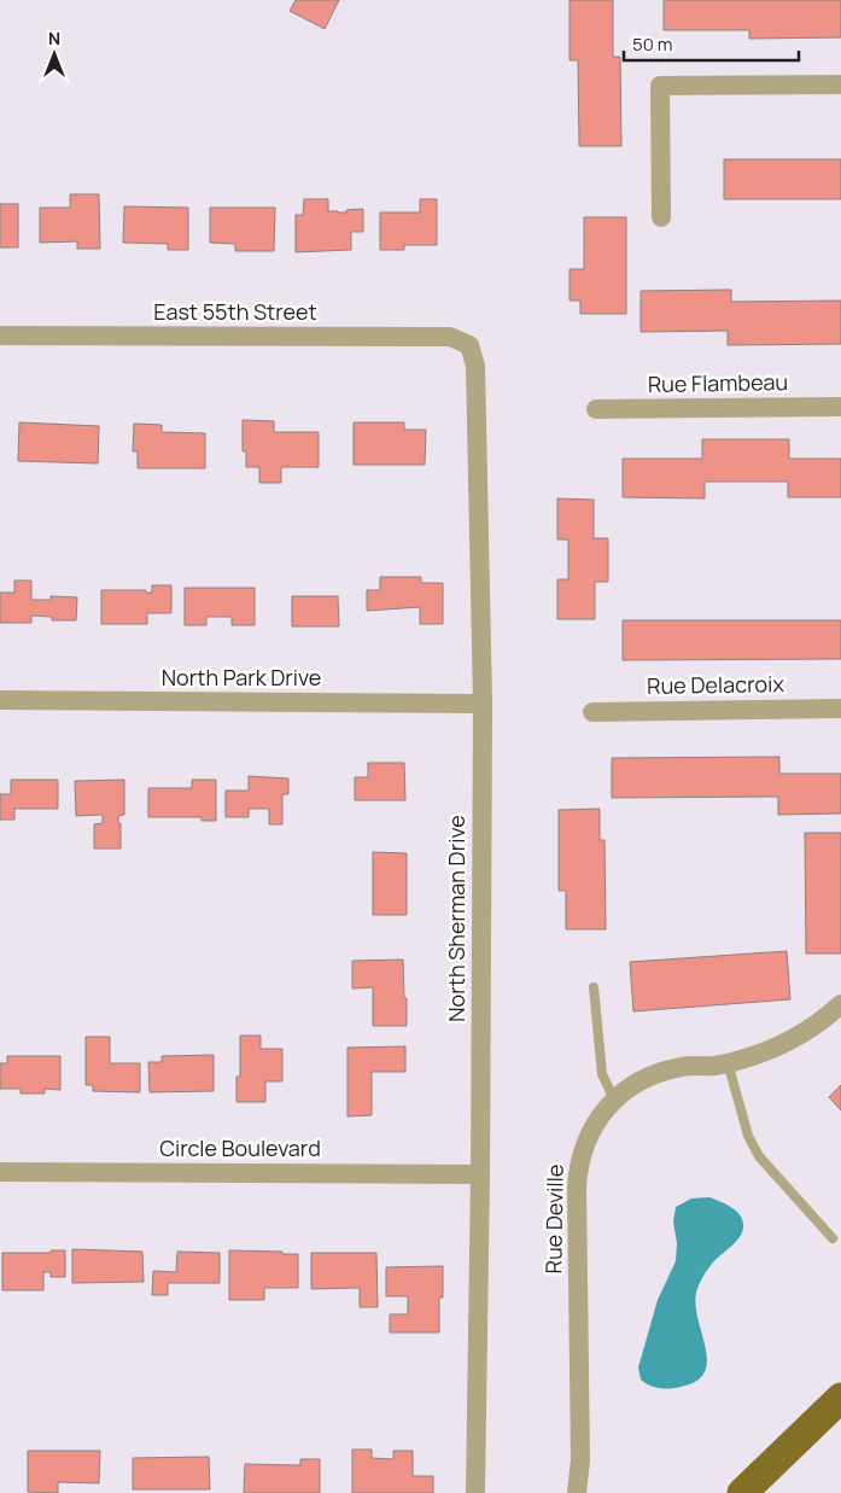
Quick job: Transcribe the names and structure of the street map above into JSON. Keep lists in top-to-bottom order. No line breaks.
{"streets":{"street":["East 55th Street","Rue Flambeau","North Park Drive","Rue Delacroix","North Sherman Drive","Circle Boulevard","Rue Deville"]},"crossings":[["East 55th Street","North Sherman Drive"],["North Park Drive","North Sherman Drive"],["North Sherman Drive","Circle Boulevard"]],"scale_bar":"50 m","north":"top"}
